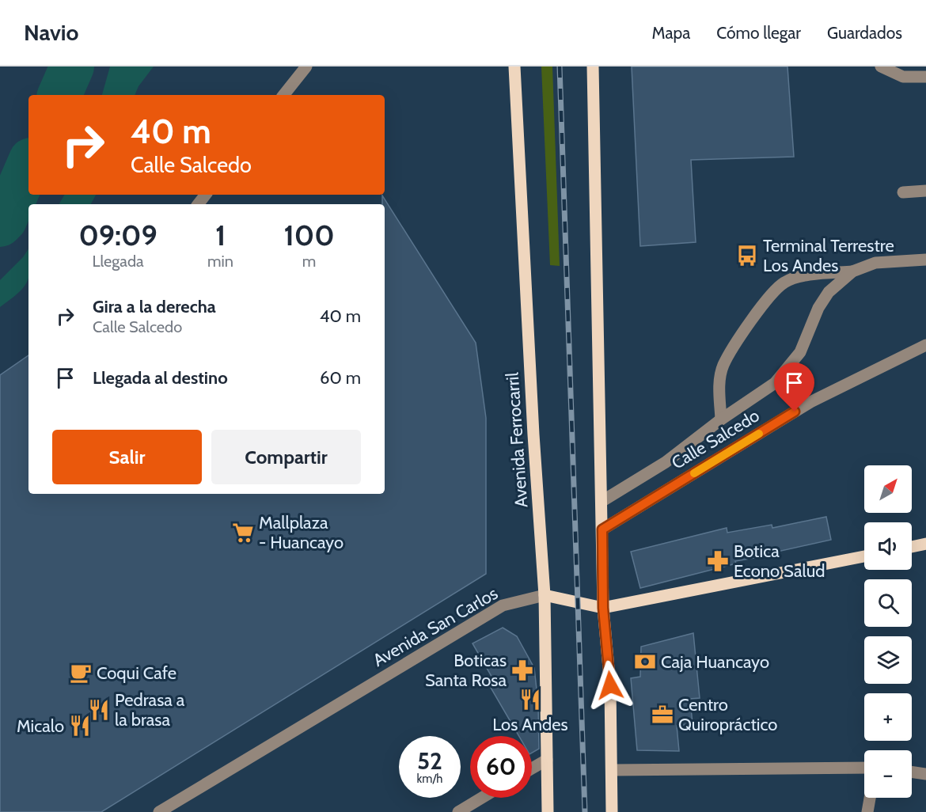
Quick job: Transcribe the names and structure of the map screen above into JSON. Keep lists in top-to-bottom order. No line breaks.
{"streets":{"main road":["Avenida Ferrocarril","Avenida San Carlos"],"street":["Calle Salcedo"]},"crossings":[["Avenida Ferrocarril","Avenida San Carlos"]],"places":{"bus stop":["Terminal Terrestre Los Andes"],"supermarket":["Mallplaza - Huancayo"],"pharmacy":["Botica Econo Salud","Boticas Santa Rosa"],"bank":["Caja Huancayo"],"cafe":["Coqui Cafe"],"restaurant":["Los Andes","Pedrasa a la brasa","Micalo"],"office":["Centro Quiropráctico"]},"north":"top right","page":{"header":"Navio","nav":["Mapa","Cómo llegar","Guardados"],"turn":["40 m","Calle Salcedo"],"eta":["09:09","Llegada","1","min","100","m"],"list":[{"name":"Gira a la derecha","note":"Calle Salcedo","value":"40 m"},{"name":"Llegada al destino","value":"60 m"}],"buttons":["Salir","Compartir"],"map_buttons":["+","−"],"speed":"52 km/h","limit":"60"}}
